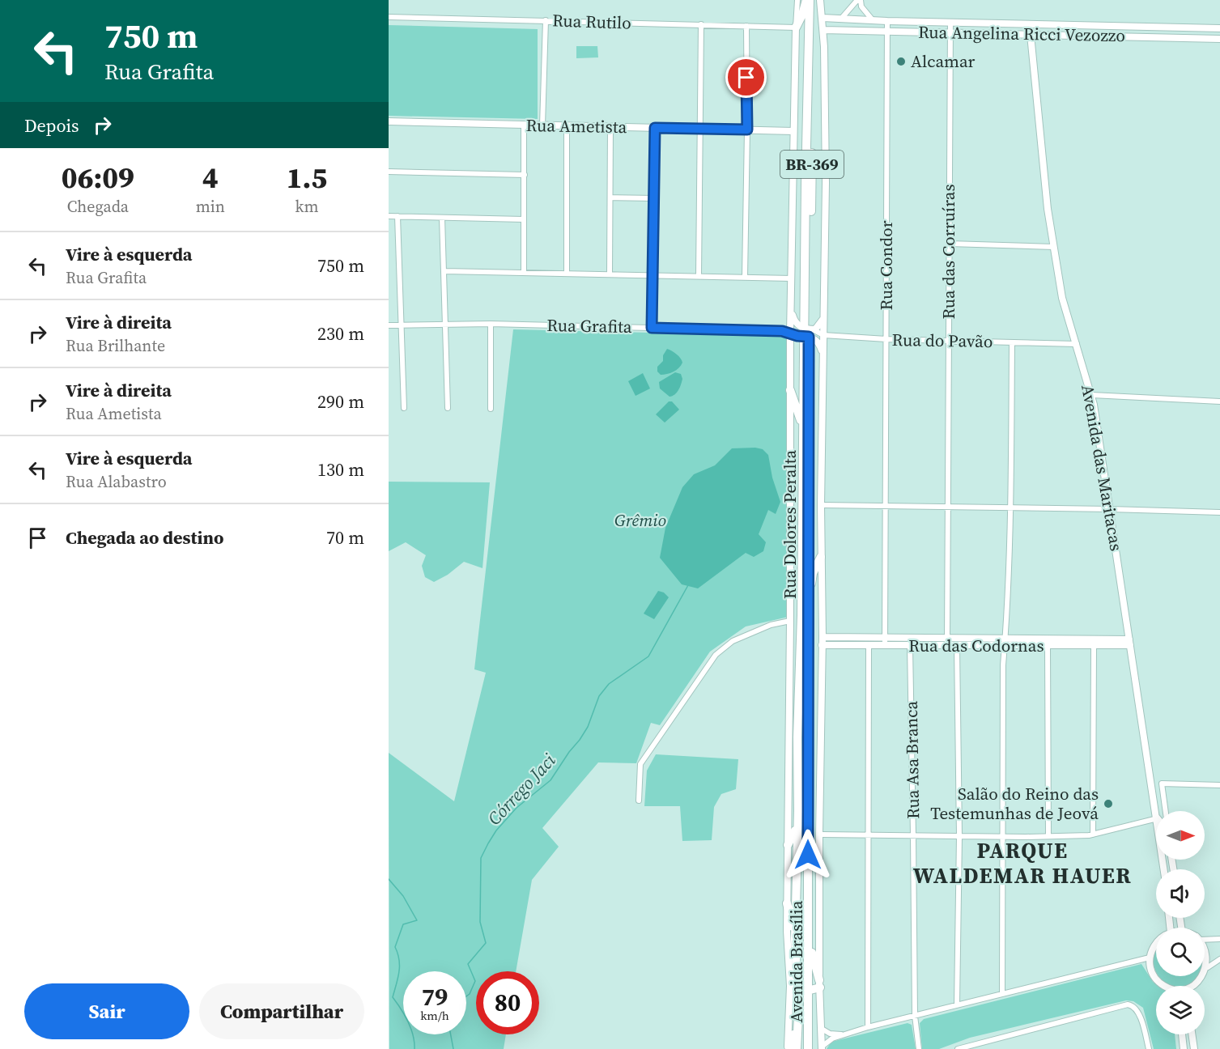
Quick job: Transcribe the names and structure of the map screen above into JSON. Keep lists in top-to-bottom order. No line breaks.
{"streets":{"highway":["BR-369","Avenida Brasília"],"street":["Rua Rutilo","Rua Angelina Ricci Vezozzo","Rua Ametista","Rua das Corruíras","Rua Condor","Rua Grafita","Rua do Pavão","Avenida das Maritacas","Rua Dolores Peralta","Rua das Codornas","Rua Asa Branca"]},"crossings":[["Rua Rutilo","Rua Dolores Peralta"],["Rua Angelina Ricci Vezozzo","Rua das Corruíras"],["Rua Angelina Ricci Vezozzo","Rua Condor"],["Rua Angelina Ricci Vezozzo","Avenida das Maritacas"],["Rua Ametista","Rua Dolores Peralta"],["Rua das Corruíras","Rua do Pavão"],["Rua das Corruíras","Rua das Codornas"],["Rua Condor","Rua do Pavão"],["Rua Condor","Rua das Codornas"],["Rua Grafita","Rua Dolores Peralta"],["Rua do Pavão","Avenida das Maritacas"],["Rua do Pavão","Avenida Brasília"],["Avenida das Maritacas","Rua das Codornas"],["Rua das Codornas","Rua Asa Branca"]],"districts":["PARQUE WALDEMAR HAUER"],"water":["Córrego Jaci"],"parks":["Grêmio"],"places":["Alcamar","Salão do Reino das Testemunhas de Jeová"],"north":"right","page":{"turn":["750 m","Rua Grafita"],"then":"Depois","eta":["06:09","Chegada","4","min","1.5","km"],"list":[{"name":"Vire à esquerda","note":"Rua Grafita","value":"750 m"},{"name":"Vire à direita","note":"Rua Brilhante","value":"230 m"},{"name":"Vire à direita","note":"Rua Ametista","value":"290 m"},{"name":"Vire à esquerda","note":"Rua Alabastro","value":"130 m"},{"name":"Chegada ao destino","value":"70 m"}],"speed":"79 km/h","limit":"80","buttons":["Sair","Compartilhar"]}}
